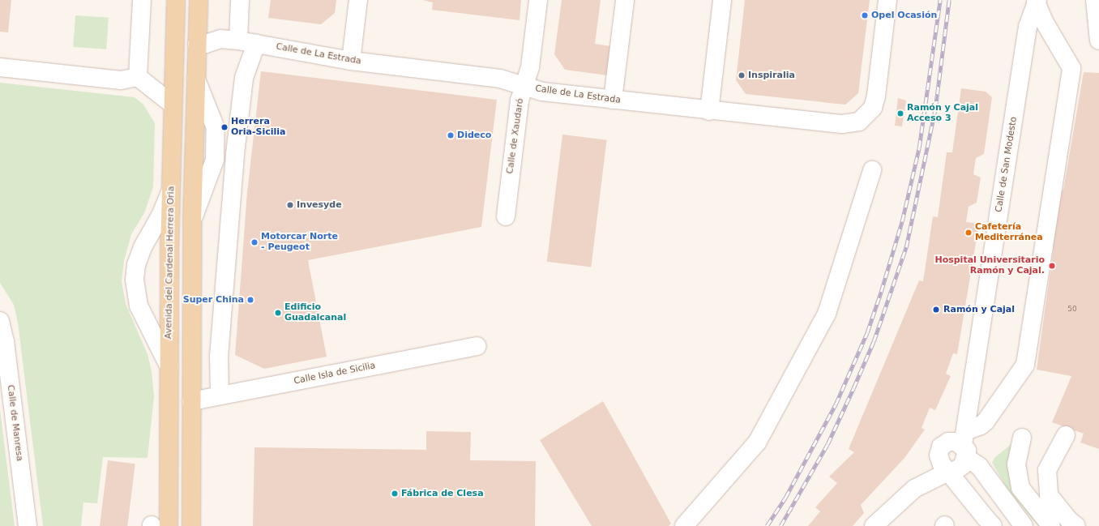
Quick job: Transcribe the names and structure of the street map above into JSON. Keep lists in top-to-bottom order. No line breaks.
{"streets":{"main road":["Avenida del Cardenal Herrera Oria"],"street":["Calle de La Estrada","Calle de Xaudaró","Calle de San Modesto","Calle Isla de Sicilia","Calle de Manresa"]},"crossings":[["Calle de La Estrada","Calle de Xaudaró"]],"places":["Opel Ocasión","Inspiralia","Ramón y Cajal Acceso 3","Herrera Oria-Sicilia","Dideco","Invesyde","Cafetería Mediterránea","Motorcar Norte - Peugeot","Hospital Universitario Ramón y Cajal.","Super China","Ramón y Cajal","Edificio Guadalcanal","Fábrica de Clesa"],"house_numbers":["50"]}
